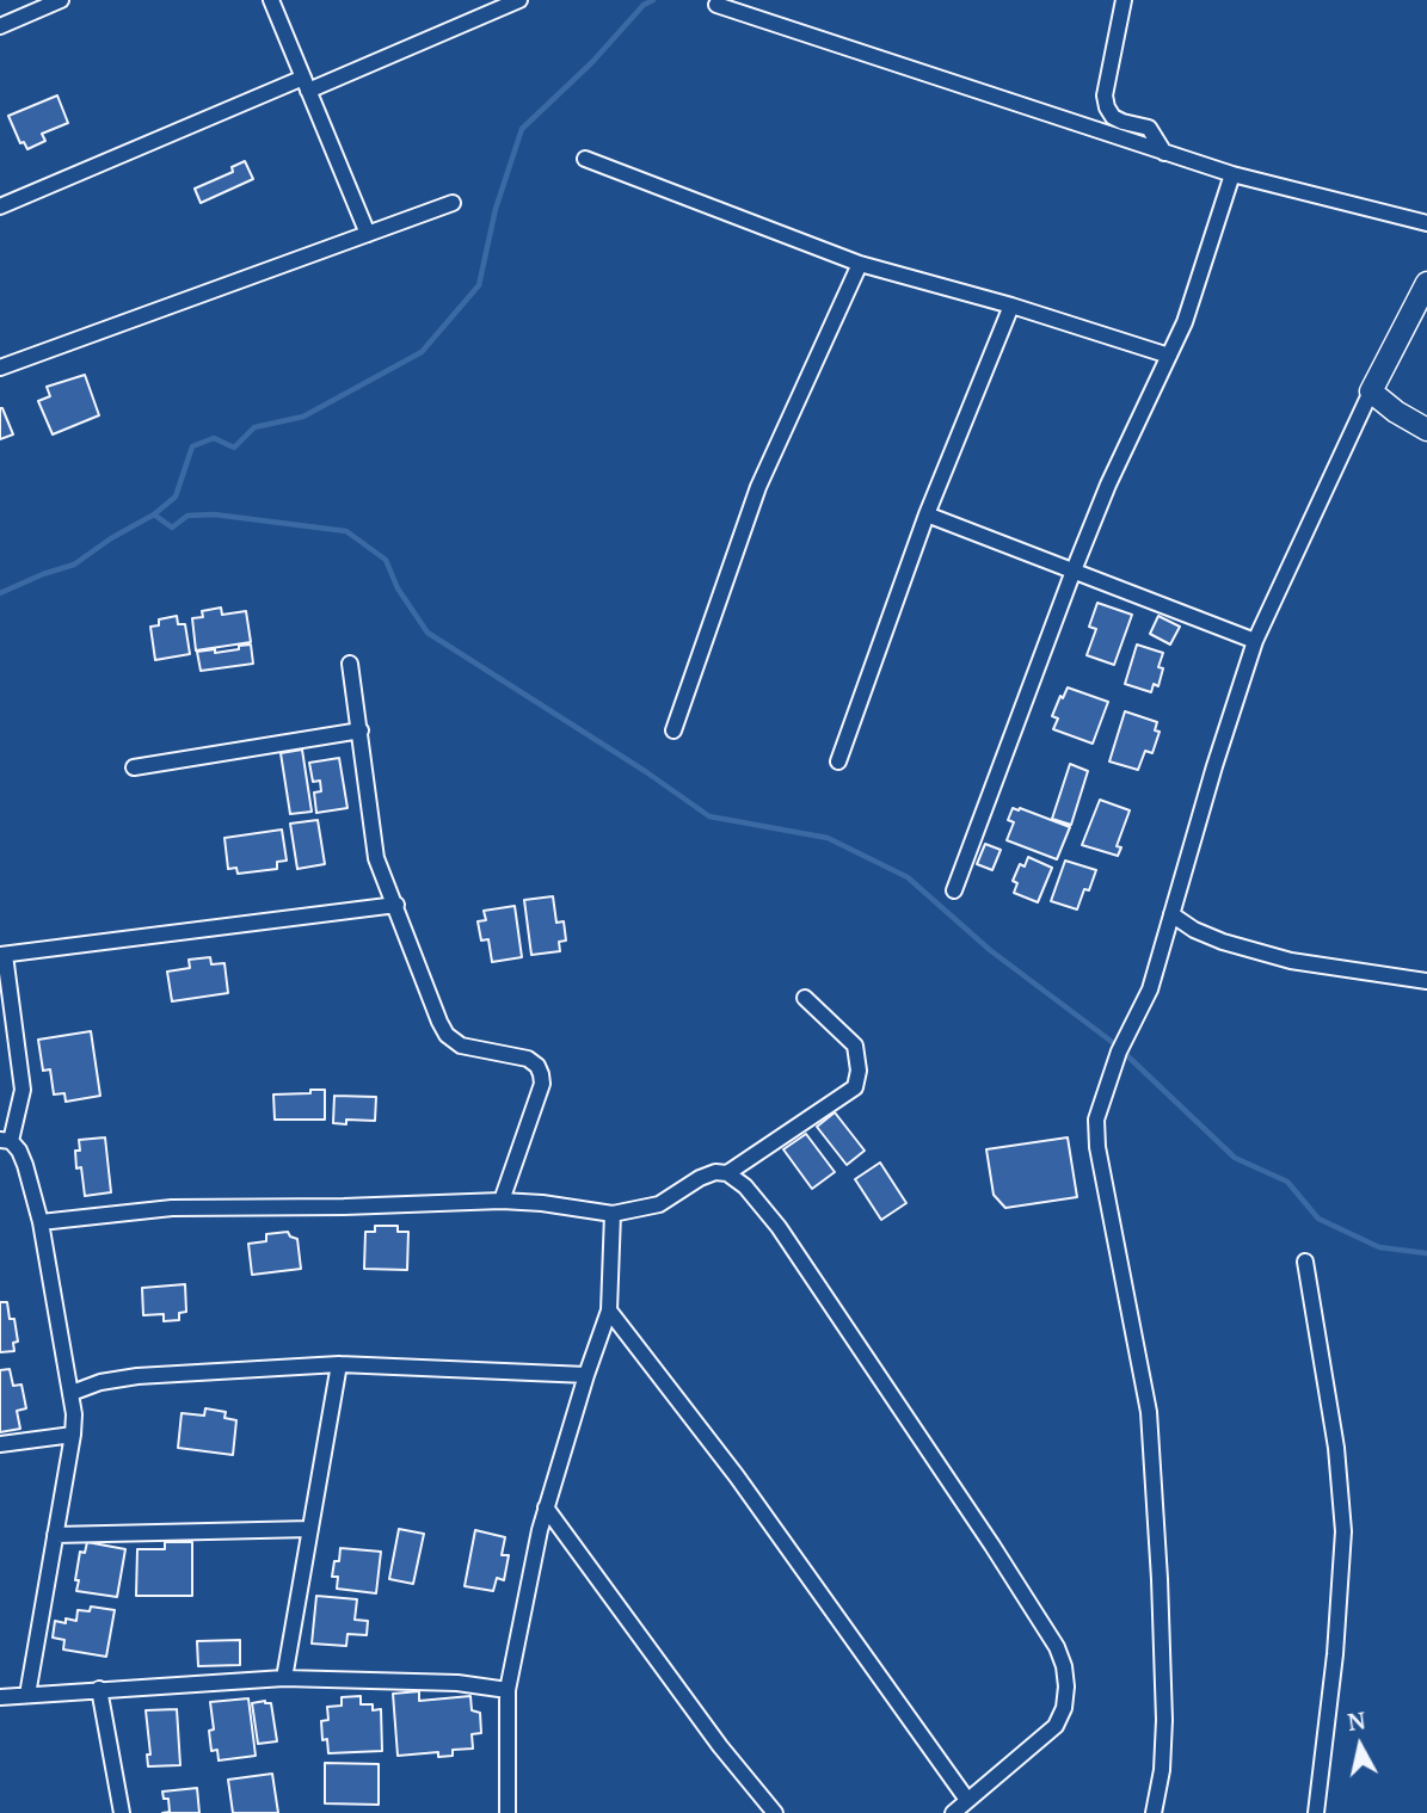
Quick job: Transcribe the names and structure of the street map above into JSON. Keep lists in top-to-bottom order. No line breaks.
{"north":"top"}
